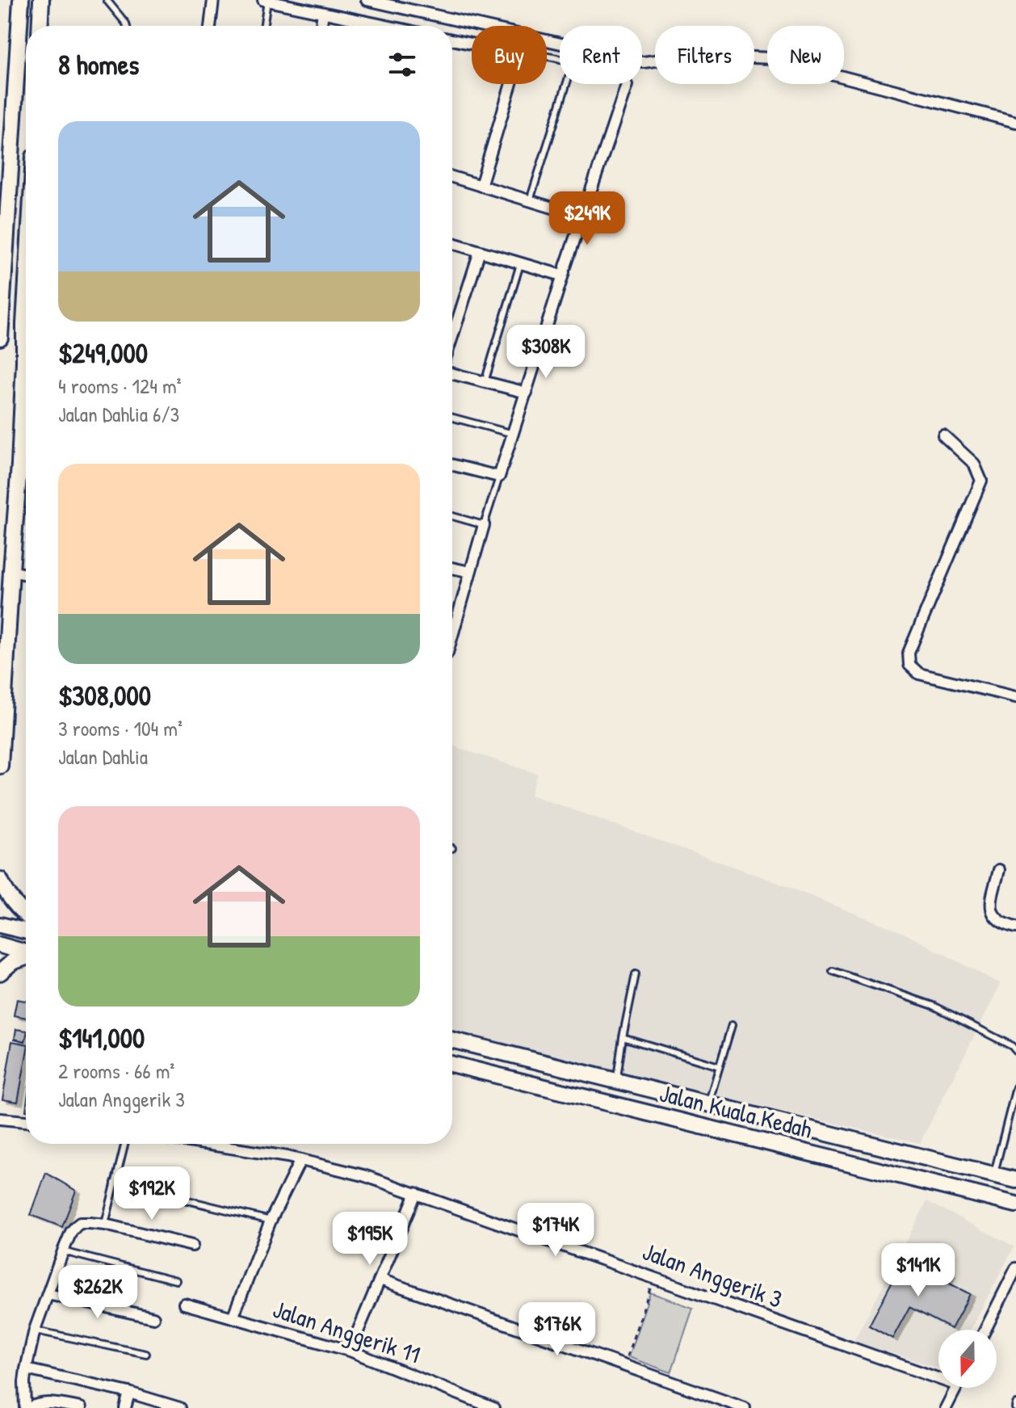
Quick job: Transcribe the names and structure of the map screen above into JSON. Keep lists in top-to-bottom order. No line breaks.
{"streets":{"main road":["Jalan Kuala Kedah"],"street":["Jalan Anggerik 3","Jalan Anggerik 11"]},"north":"bottom","page":{"chip":["Buy","Rent","Filters","New"],"heading":"8 homes","list":[{"name":"$249,000","note":"4 rooms · 124 m² · Jalan Dahlia 6/3"},{"name":"$308,000","note":"3 rooms · 104 m² · Jalan Dahlia"},{"name":"$141,000","note":"2 rooms · 66 m² · Jalan Anggerik 3"}],"price":["$249K","$308K","$192K","$174K","$195K","$141K","$262K","$176K"]}}
